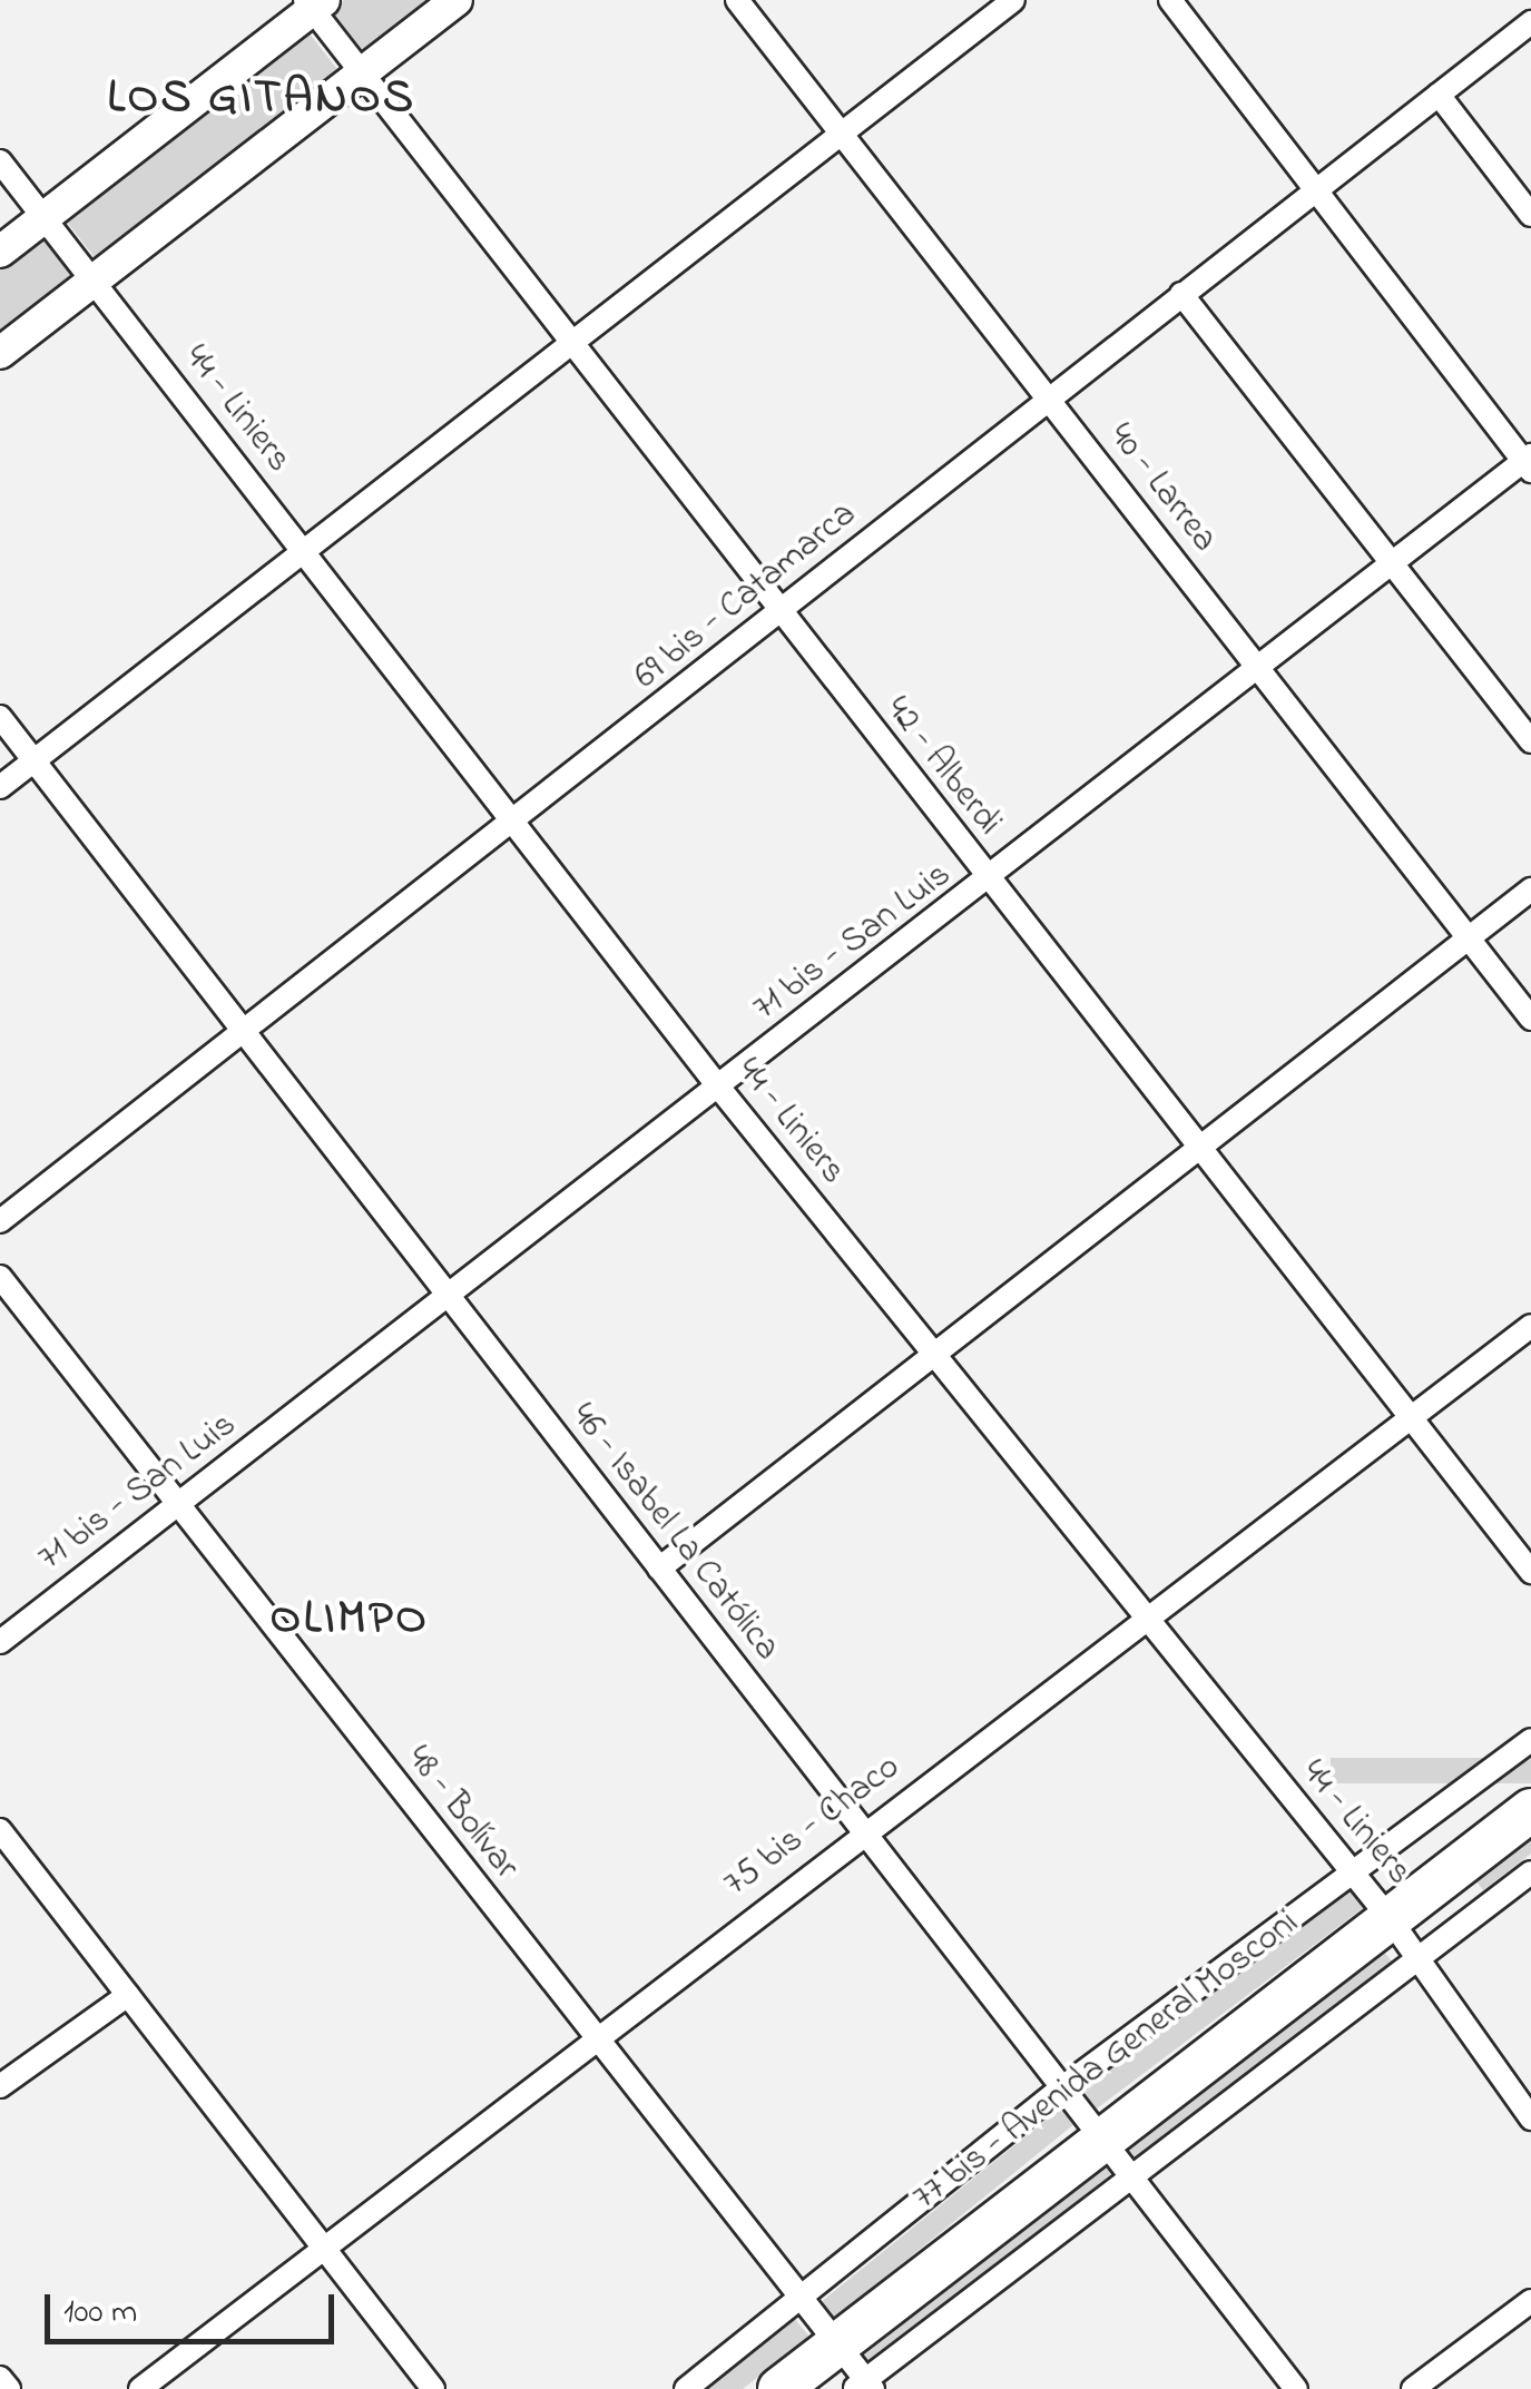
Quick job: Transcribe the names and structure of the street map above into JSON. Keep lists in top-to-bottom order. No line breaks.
{"streets":{"highway":["77 bis - Avenida General Mosconi"],"street":["44 - Liniers","40 - Larrea","69 bis - Catamarca","42 - Alberdi","71 bis - San Luis","46 - Isabel La Católica","48 - Bolívar","75 bis - Chaco"]},"crossings":[["44 - Liniers","69 bis - Catamarca"],["44 - Liniers","71 bis - San Luis"],["44 - Liniers","75 bis - Chaco"],["44 - Liniers","77 bis - Avenida General Mosconi"],["40 - Larrea","69 bis - Catamarca"],["40 - Larrea","71 bis - San Luis"],["69 bis - Catamarca","42 - Alberdi"],["69 bis - Catamarca","46 - Isabel La Católica"],["42 - Alberdi","71 bis - San Luis"],["42 - Alberdi","75 bis - Chaco"],["71 bis - San Luis","46 - Isabel La Católica"],["71 bis - San Luis","48 - Bolívar"],["46 - Isabel La Católica","75 bis - Chaco"],["46 - Isabel La Católica","77 bis - Avenida General Mosconi"],["48 - Bolívar","75 bis - Chaco"],["48 - Bolívar","77 bis - Avenida General Mosconi"]],"districts":["LOS GITANOS","OLIMPO"],"scale_bar":"100 m"}
